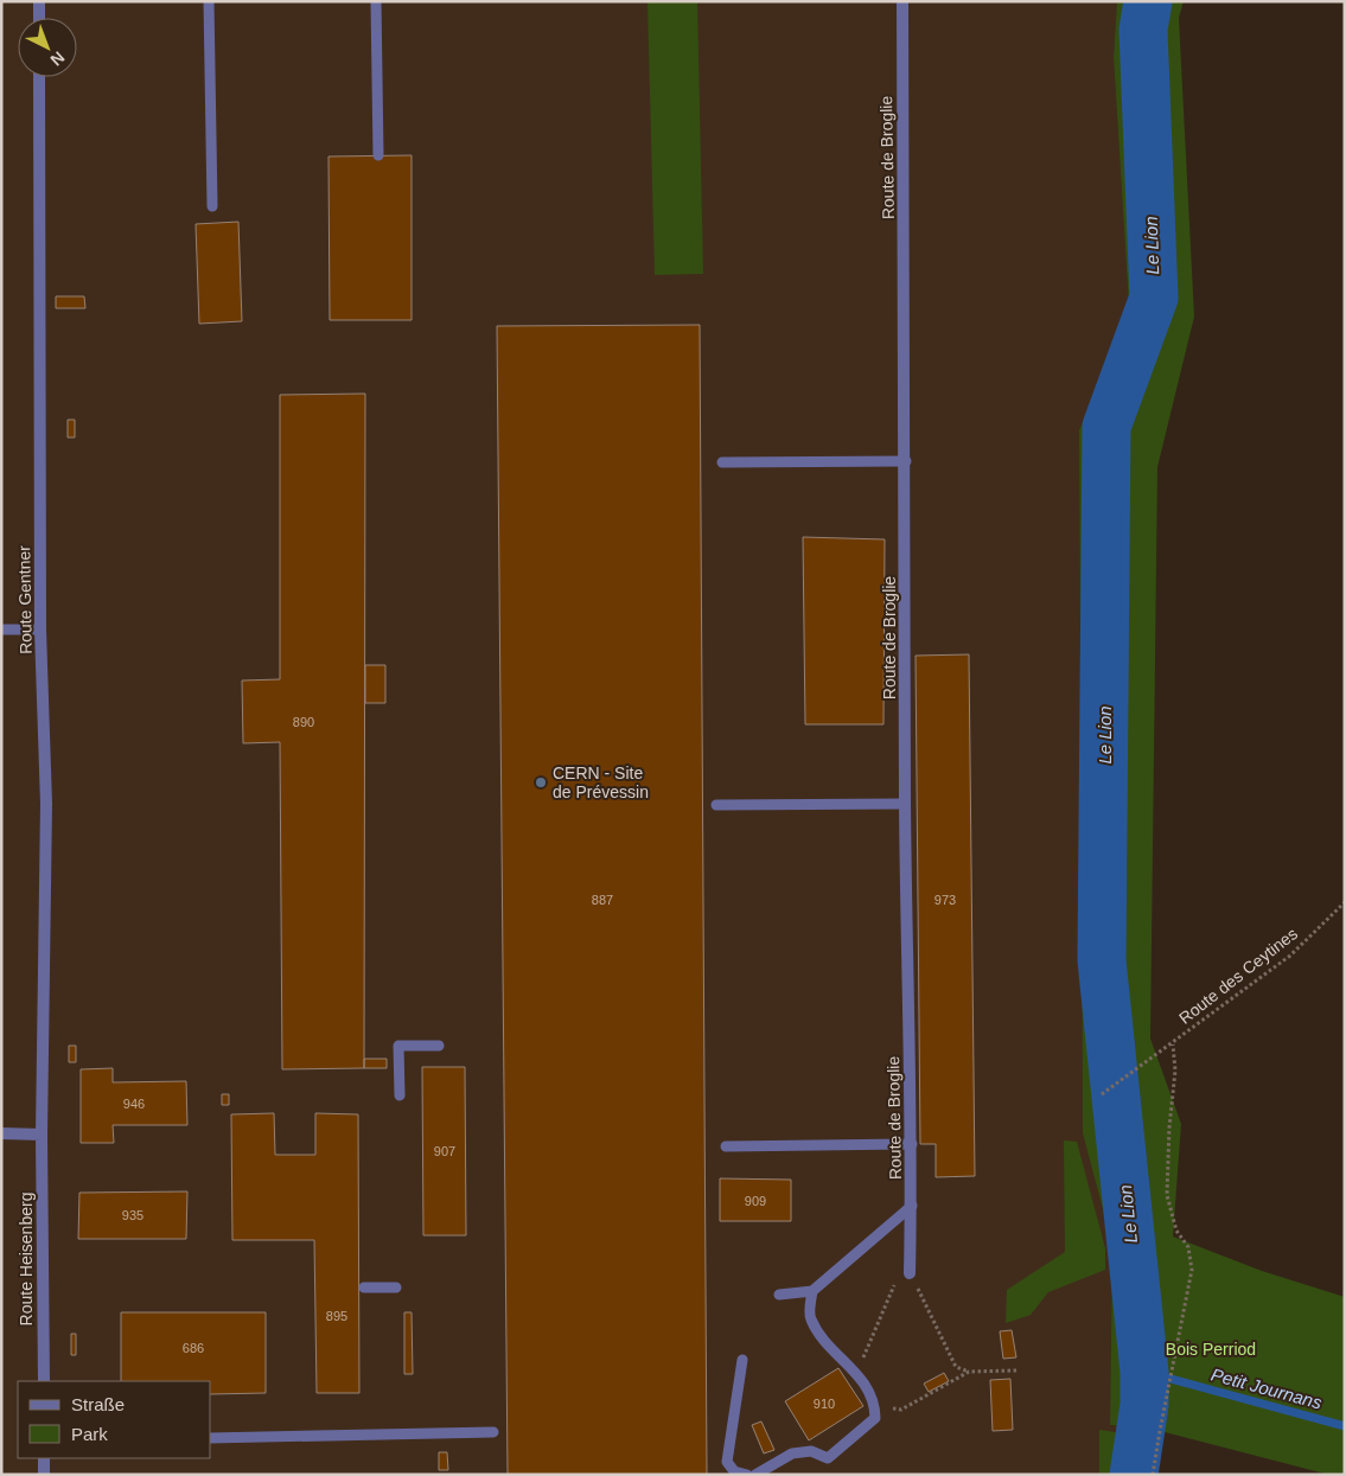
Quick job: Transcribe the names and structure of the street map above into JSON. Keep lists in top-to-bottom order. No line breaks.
{"streets":{"street":["Route de Broglie","Route Gentner","Route Heisenberg"],"path":["Route des Ceytines"]},"crossings":[["Route Gentner","Route Heisenberg"]],"water":["Le Lion","Petit Journans"],"parks":["Bois Perriod"],"places":["CERN - Site de Prévessin"],"house_numbers":["890","887","973","946","907","909","935","895","686","910"],"legend":["Straße","Park"],"north":"bottom right"}
